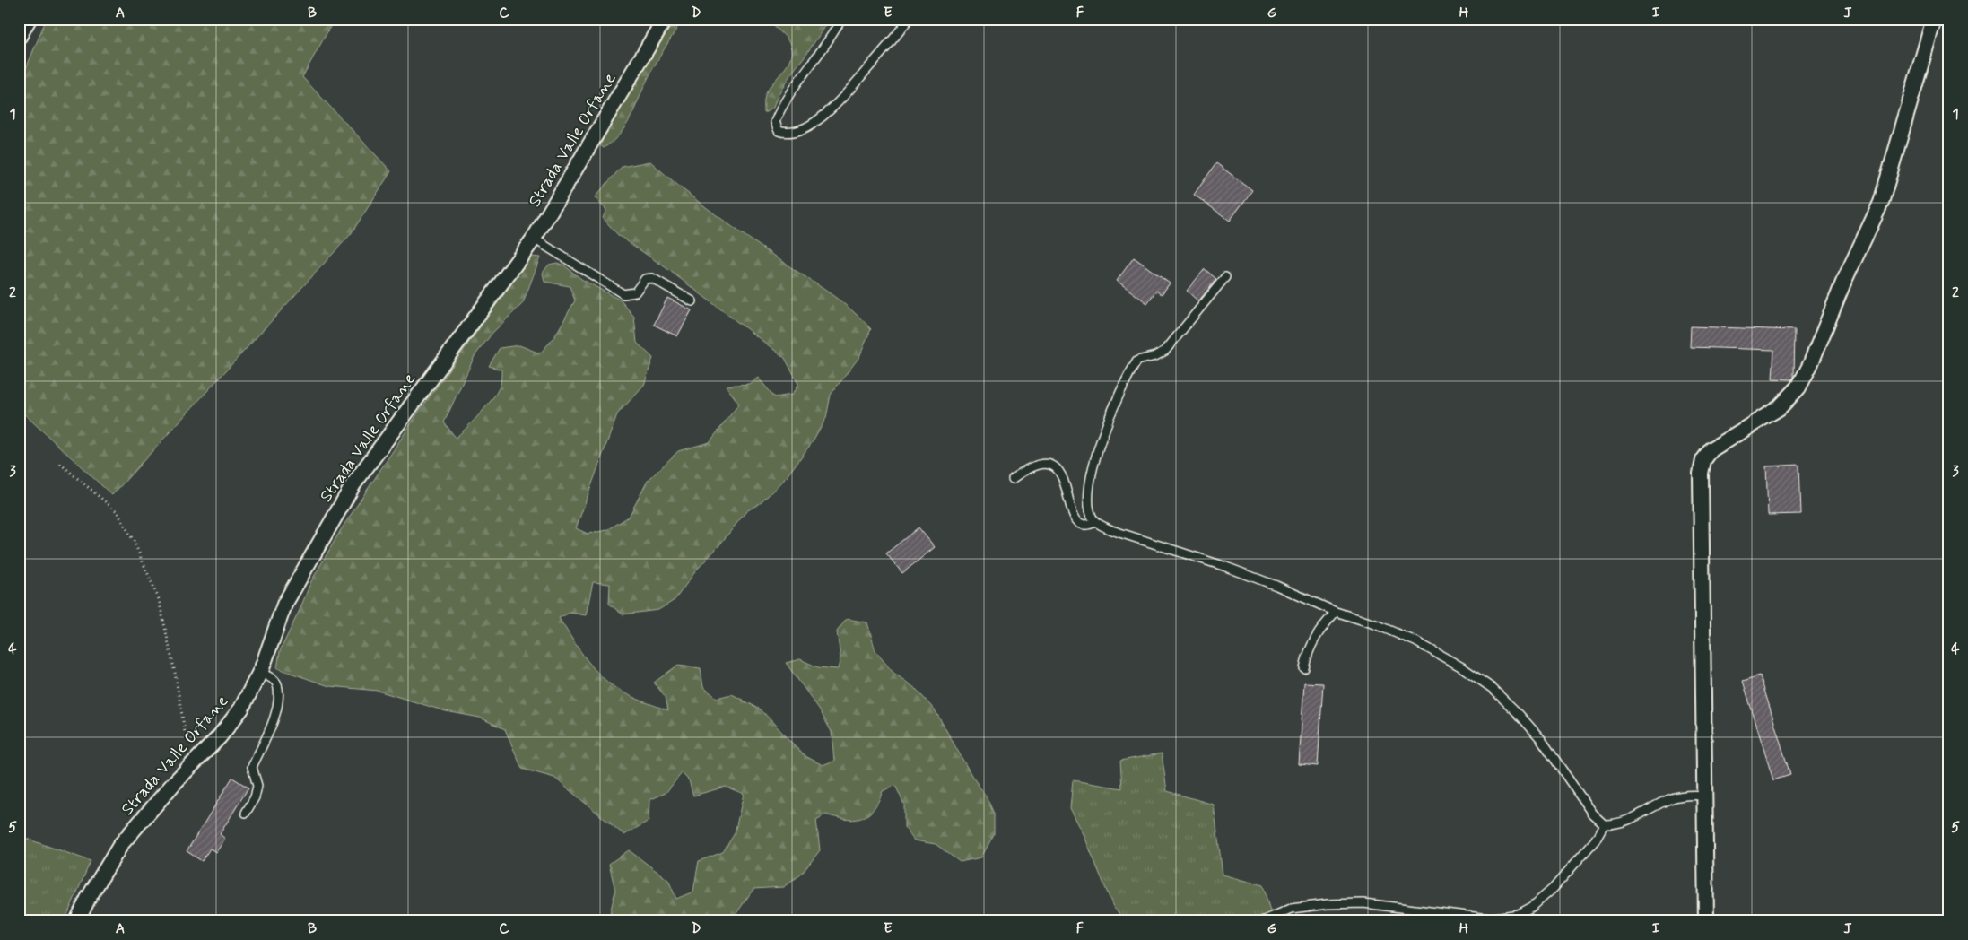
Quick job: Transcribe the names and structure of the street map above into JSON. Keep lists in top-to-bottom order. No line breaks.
{"streets":{"street":["Strada Valle Orfane"]},"grid":{"columns":["A","B","C","D","E","F","G","H","I","J"],"rows":["1","2","3","4","5"]}}
